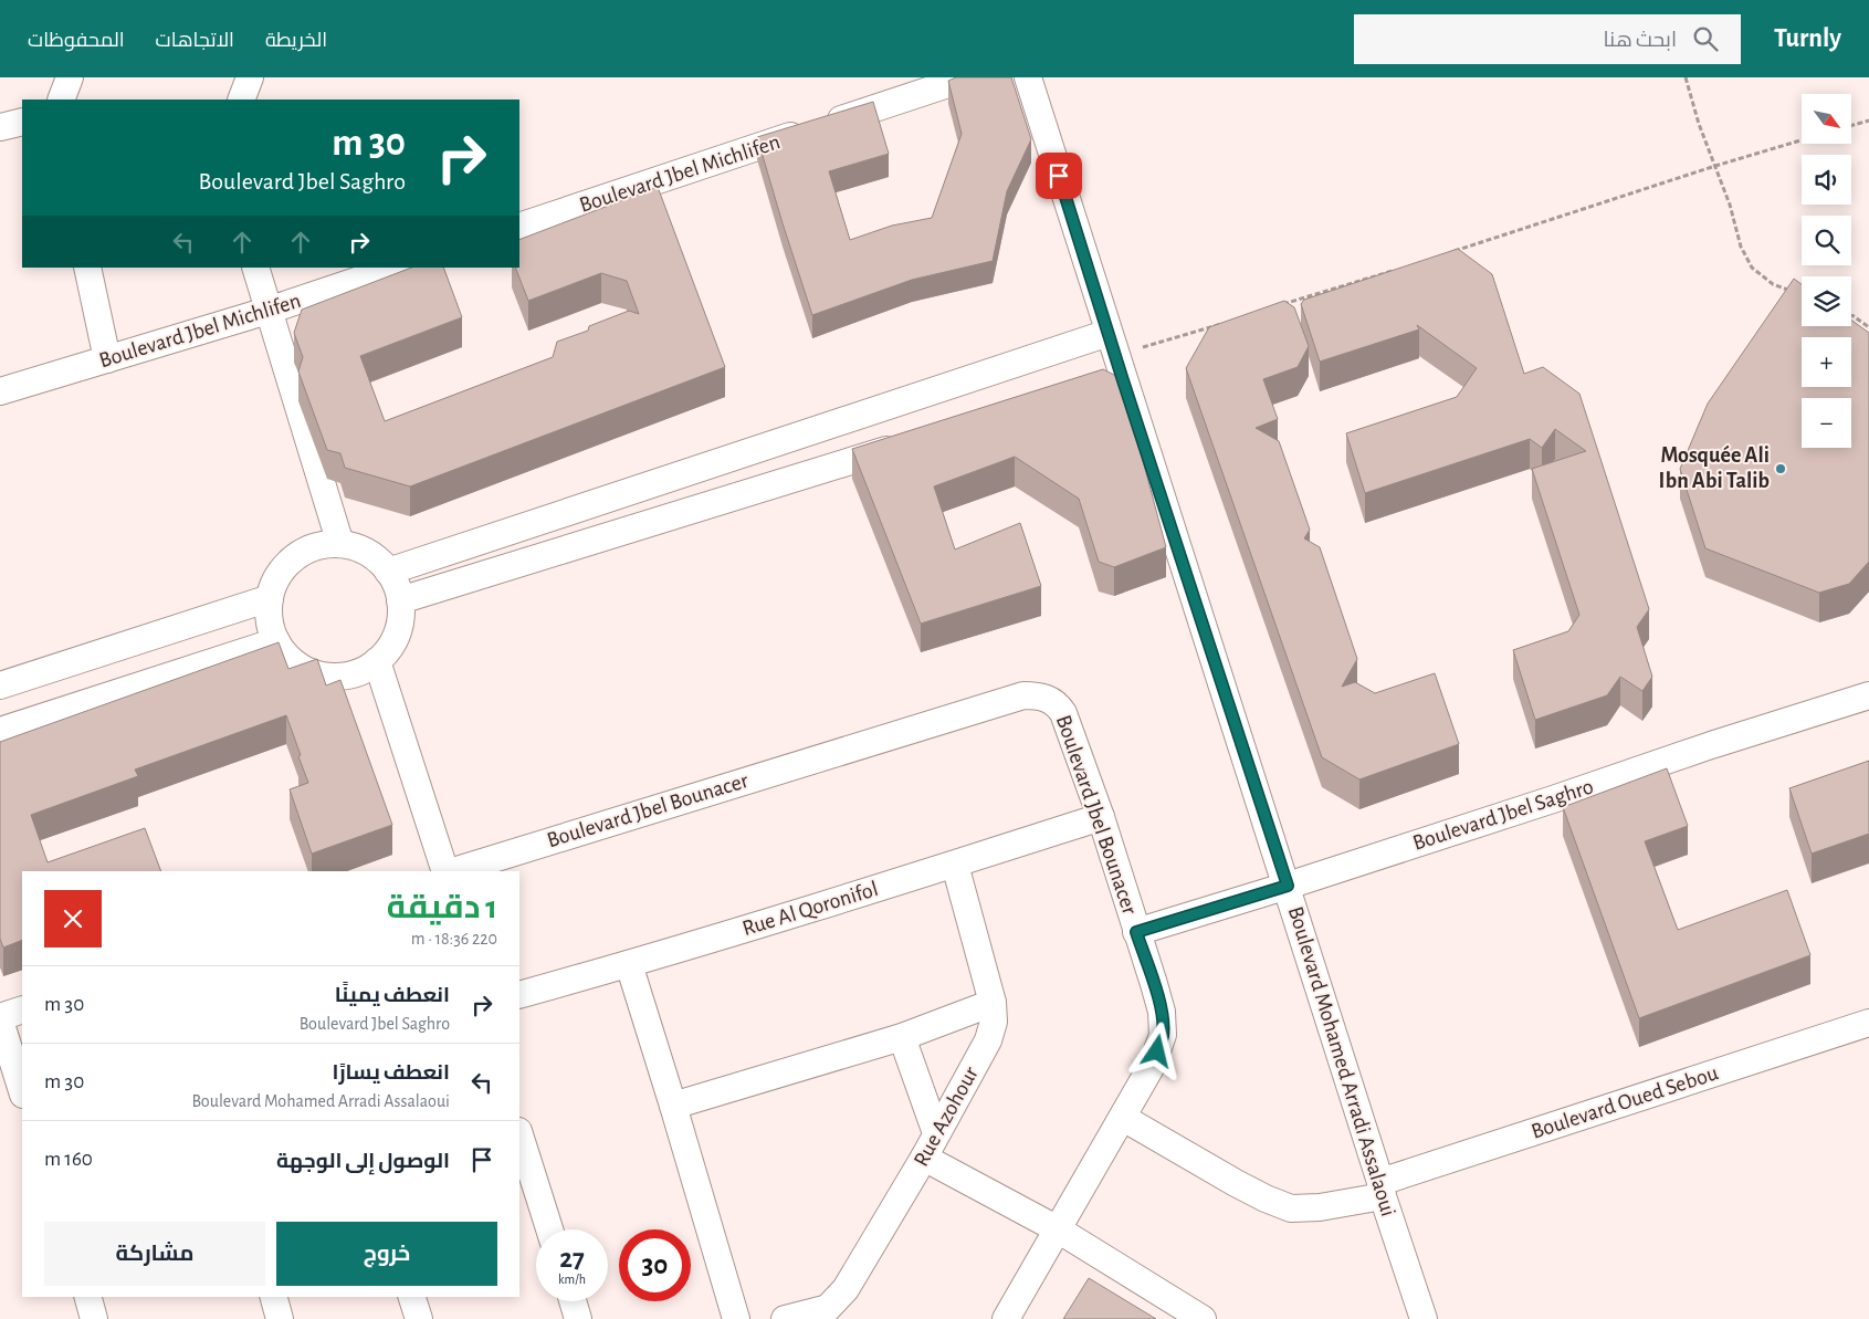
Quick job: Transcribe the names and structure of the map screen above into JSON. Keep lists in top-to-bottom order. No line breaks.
{"streets":{"street":["Boulevard Jbel Michlifen","Boulevard Jbel Bounacer","Boulevard Jbel Saghro","Rue Al Qoronifol","Boulevard Mohamed Arradi Assalaoui","Boulevard Oued Sebou","Rue Azohour"]},"crossings":[["Boulevard Jbel Bounacer","Boulevard Jbel Saghro"],["Boulevard Jbel Bounacer","Rue Al Qoronifol"],["Boulevard Jbel Bounacer","Boulevard Oued Sebou"],["Boulevard Jbel Saghro","Boulevard Mohamed Arradi Assalaoui"],["Rue Al Qoronifol","Rue Azohour"],["Boulevard Mohamed Arradi Assalaoui","Boulevard Oued Sebou"]],"places":["Mosquée Ali Ibn Abi Talib"],"north":"bottom right","page":{"header":"Turnly","search":"ابحث هنا","nav":["الخريطة","الاتجاهات","المحفوظات"],"map_buttons":["+","−"],"turn":["30 m","Boulevard Jbel Saghro"],"heading":["1 دقيقة","220 m · 18:36"],"list":[{"name":"انعطف يمينًا","note":"Boulevard Jbel Saghro","value":"30 m"},{"name":"انعطف يسارًا","note":"Boulevard Mohamed Arradi Assalaoui","value":"30 m"},{"name":"الوصول إلى الوجهة","value":"160 m"}],"buttons":["خروج","مشاركة"],"speed":"27 km/h","limit":"30"}}
